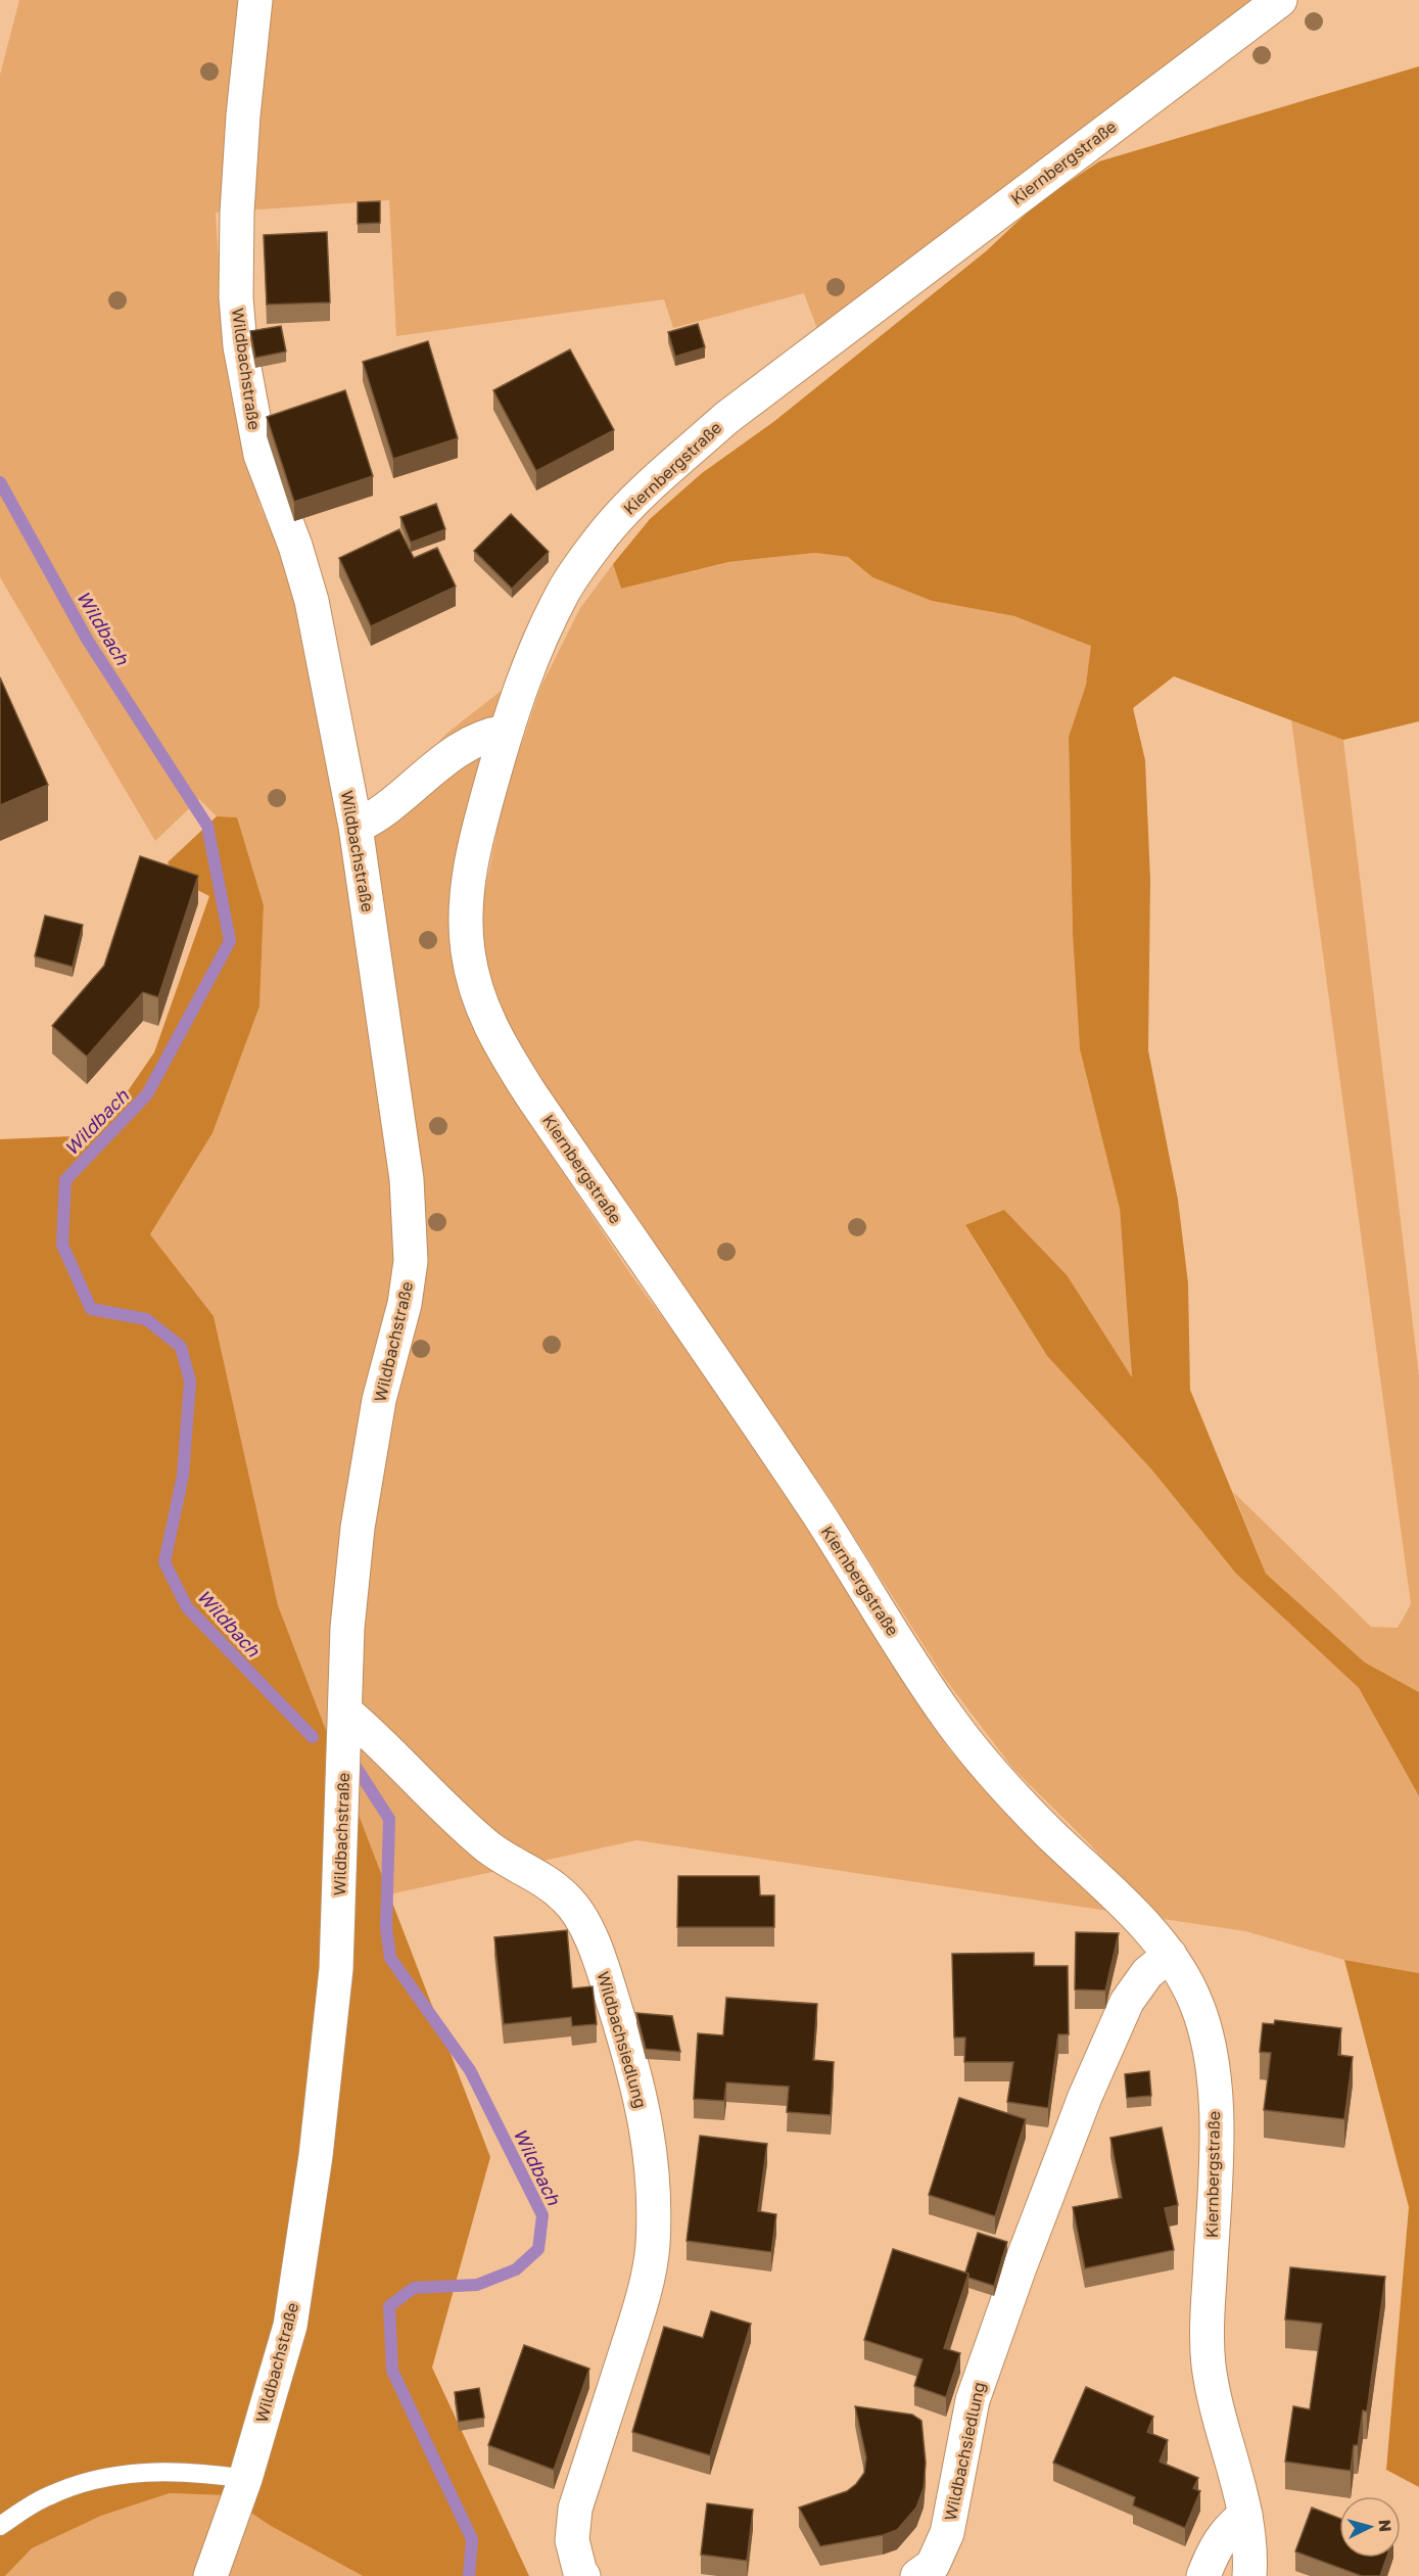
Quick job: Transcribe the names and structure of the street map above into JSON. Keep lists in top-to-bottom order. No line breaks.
{"streets":{"street":["Kiernbergstraße","Wildbachstraße","Wildbachsiedlung"]},"crossings":[["Kiernbergstraße","Wildbachsiedlung"],["Wildbachstraße","Wildbachsiedlung"]],"water":["Wildbach"],"north":"right"}
